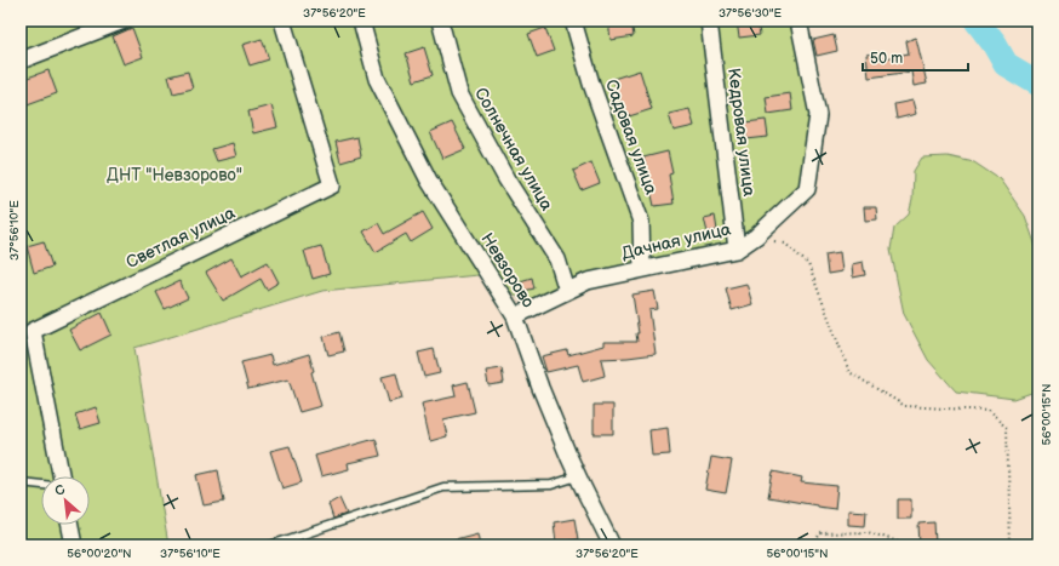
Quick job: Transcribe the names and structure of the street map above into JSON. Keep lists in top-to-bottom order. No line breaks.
{"streets":{"street":["Кедровая улица","Садовая улица","Солнечная улица","Светлая улица","Дачная улица","Невзорово"]},"crossings":[["Кедровая улица","Дачная улица"],["Садовая улица","Дачная улица"],["Солнечная улица","Дачная улица"],["Дачная улица","Невзорово"]],"parks":["ДНТ \"Невзорово\""],"scale_bar":"50 m","north":"top left","coordinates":["37°56'20\"E","37°56'30\"E","37°56'10\"E","56°00'15\"N","56°00'20\"N"]}
